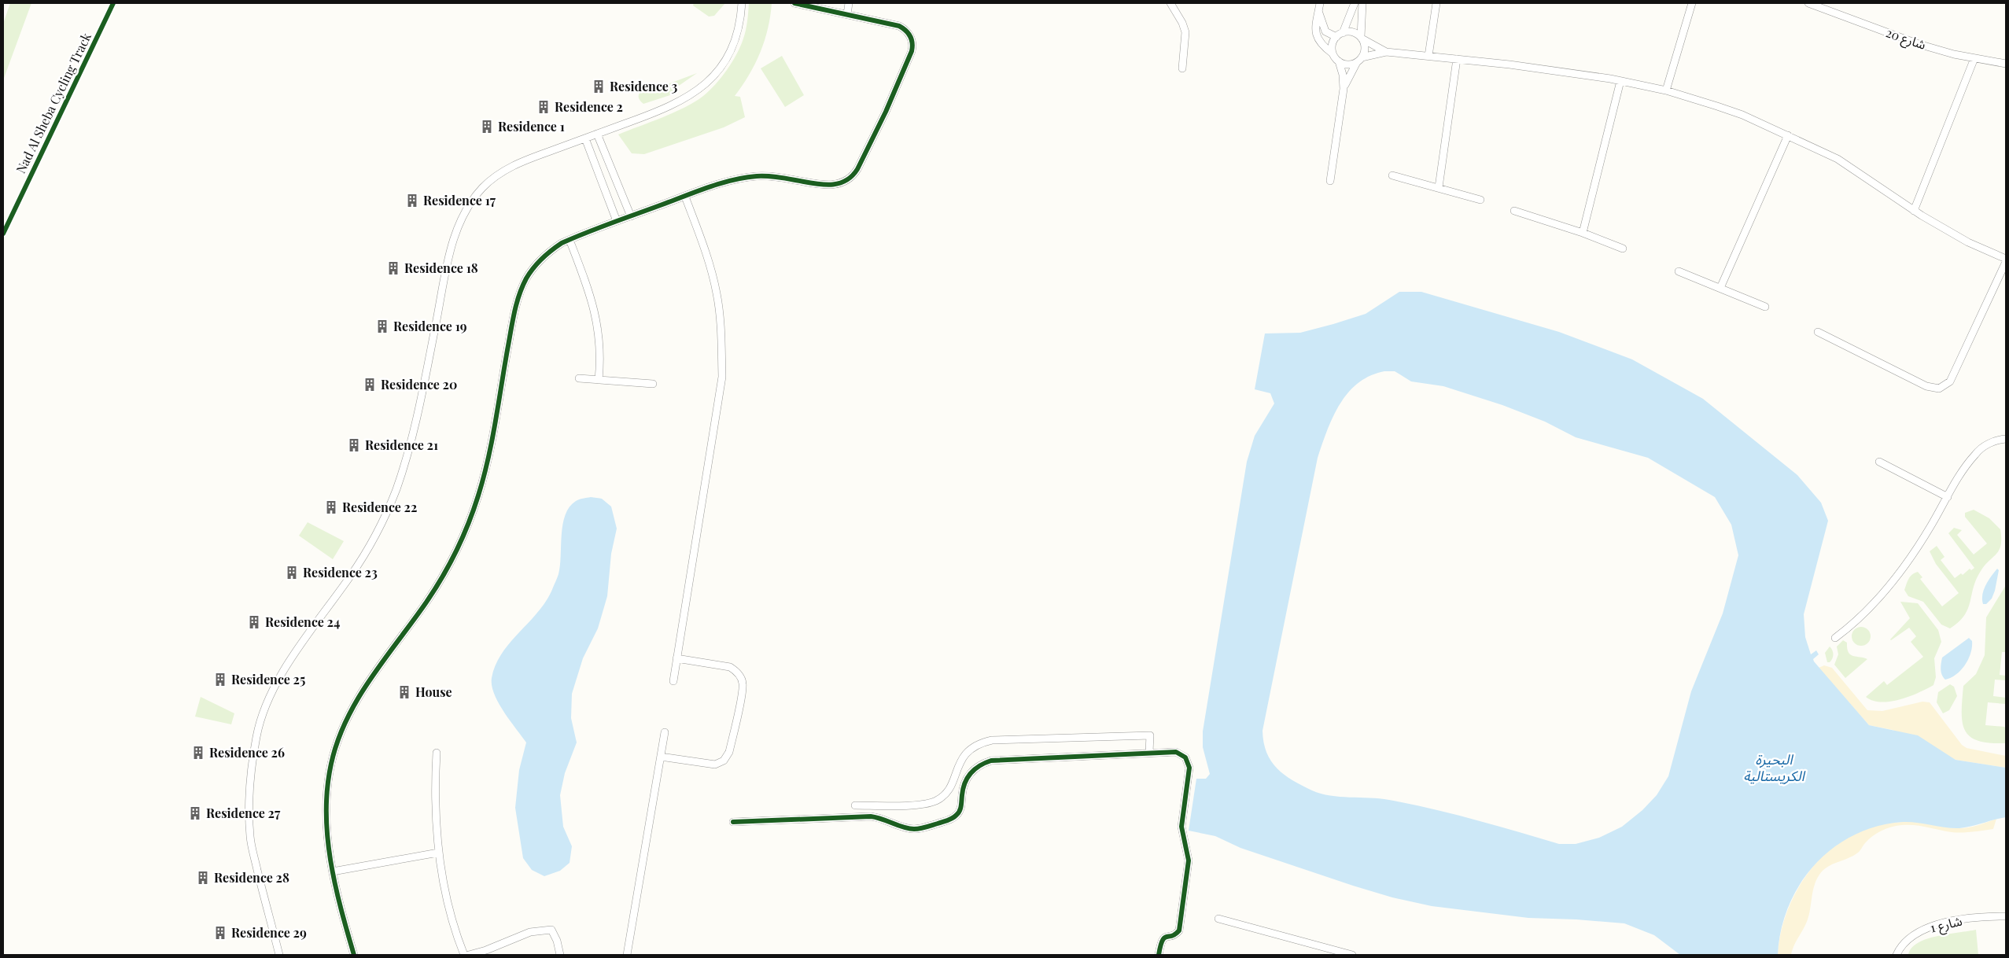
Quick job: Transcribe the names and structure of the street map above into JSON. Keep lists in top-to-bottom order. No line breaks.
{"streets":{"street":["شارع 20","شارع 1"],"cycle path":["Nad Al Sheba Cycling Track"]},"water":["البحيرة الكريستالية"],"places":{"building":["Residence 3","Residence 2","Residence 1","Residence 17","Residence 18","Residence 19","Residence 20","Residence 21","Residence 22","Residence 23","Residence 24","Residence 25","House","Residence 26","Residence 27","Residence 28","Residence 29"]}}
